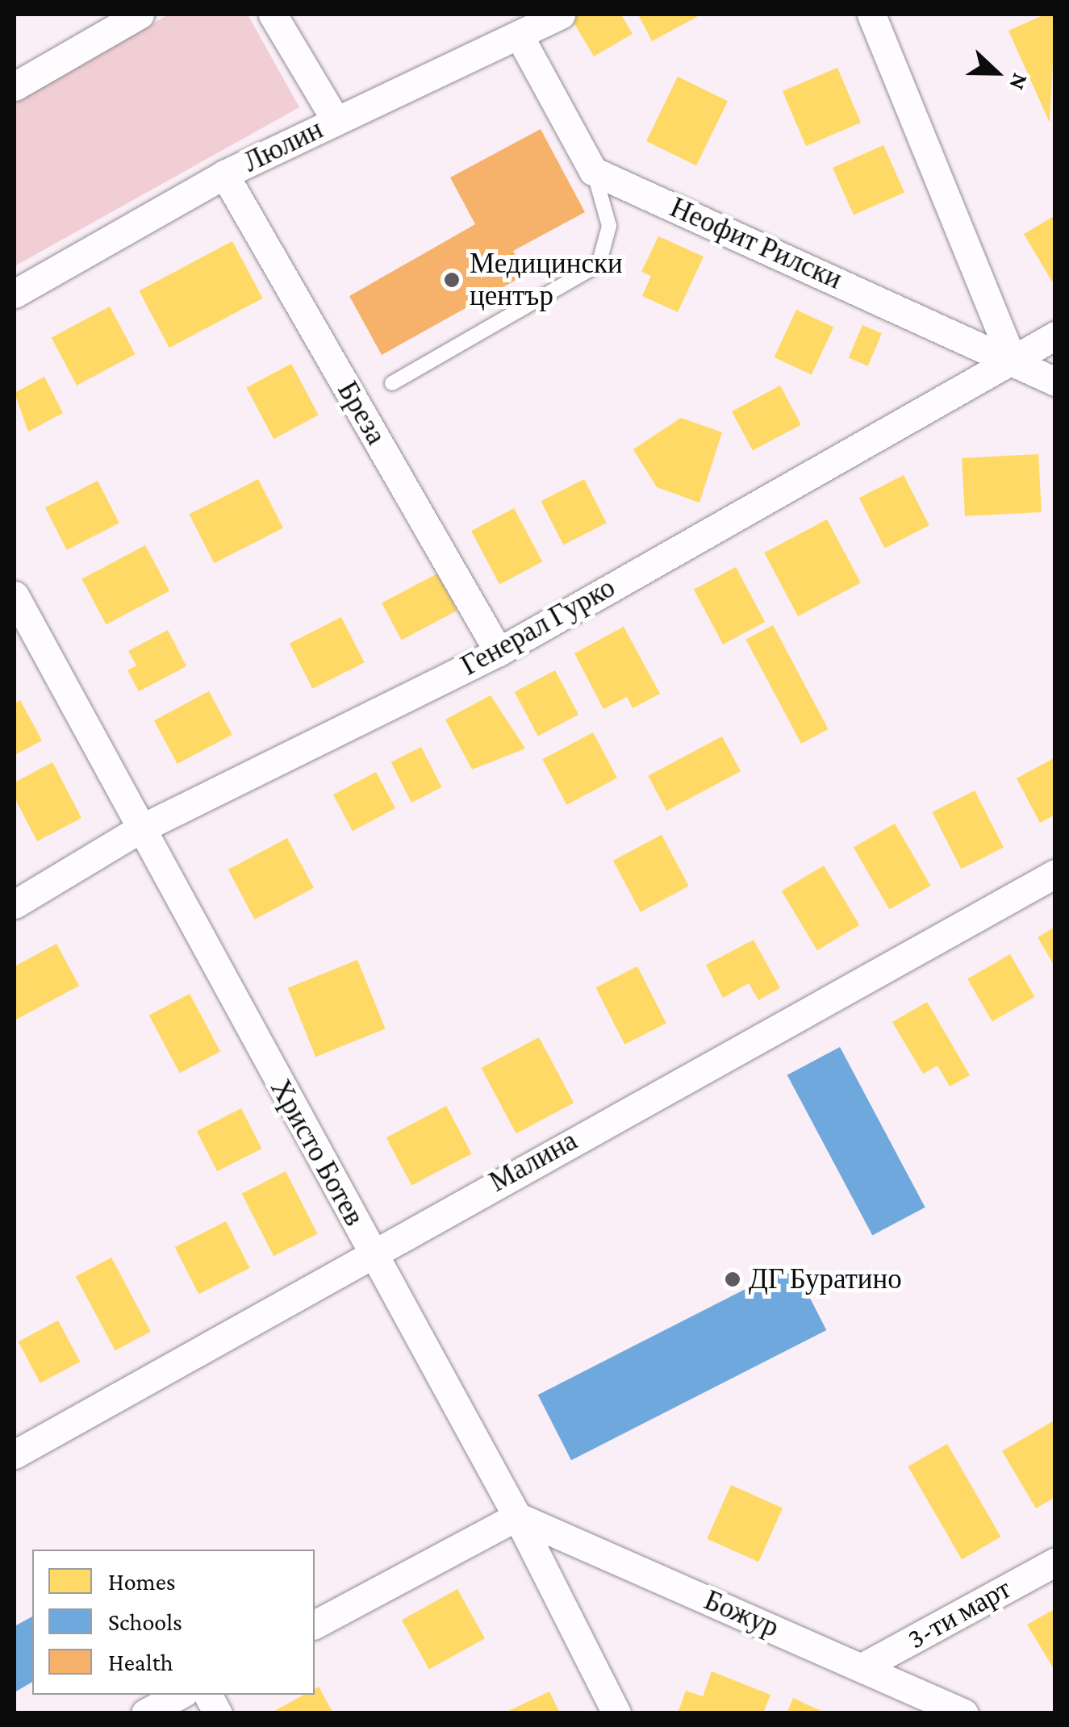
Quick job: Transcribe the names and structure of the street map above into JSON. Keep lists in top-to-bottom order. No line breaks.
{"streets":{"street":["Люлин","Неофит Рилски","Бреза","Генерал Гурко","Христо Ботев","Малина","Божур","3-ти март"]},"crossings":[["Люлин","Бреза"],["Неофит Рилски","Генерал Гурко"],["Бреза","Генерал Гурко"],["Генерал Гурко","Христо Ботев"],["Христо Ботев","Малина"],["Христо Ботев","Божур"],["Божур","3-ти март"]],"places":["Медицински център","ДГ Буратино"],"legend":["Homes","Schools","Health"],"north":"right"}
